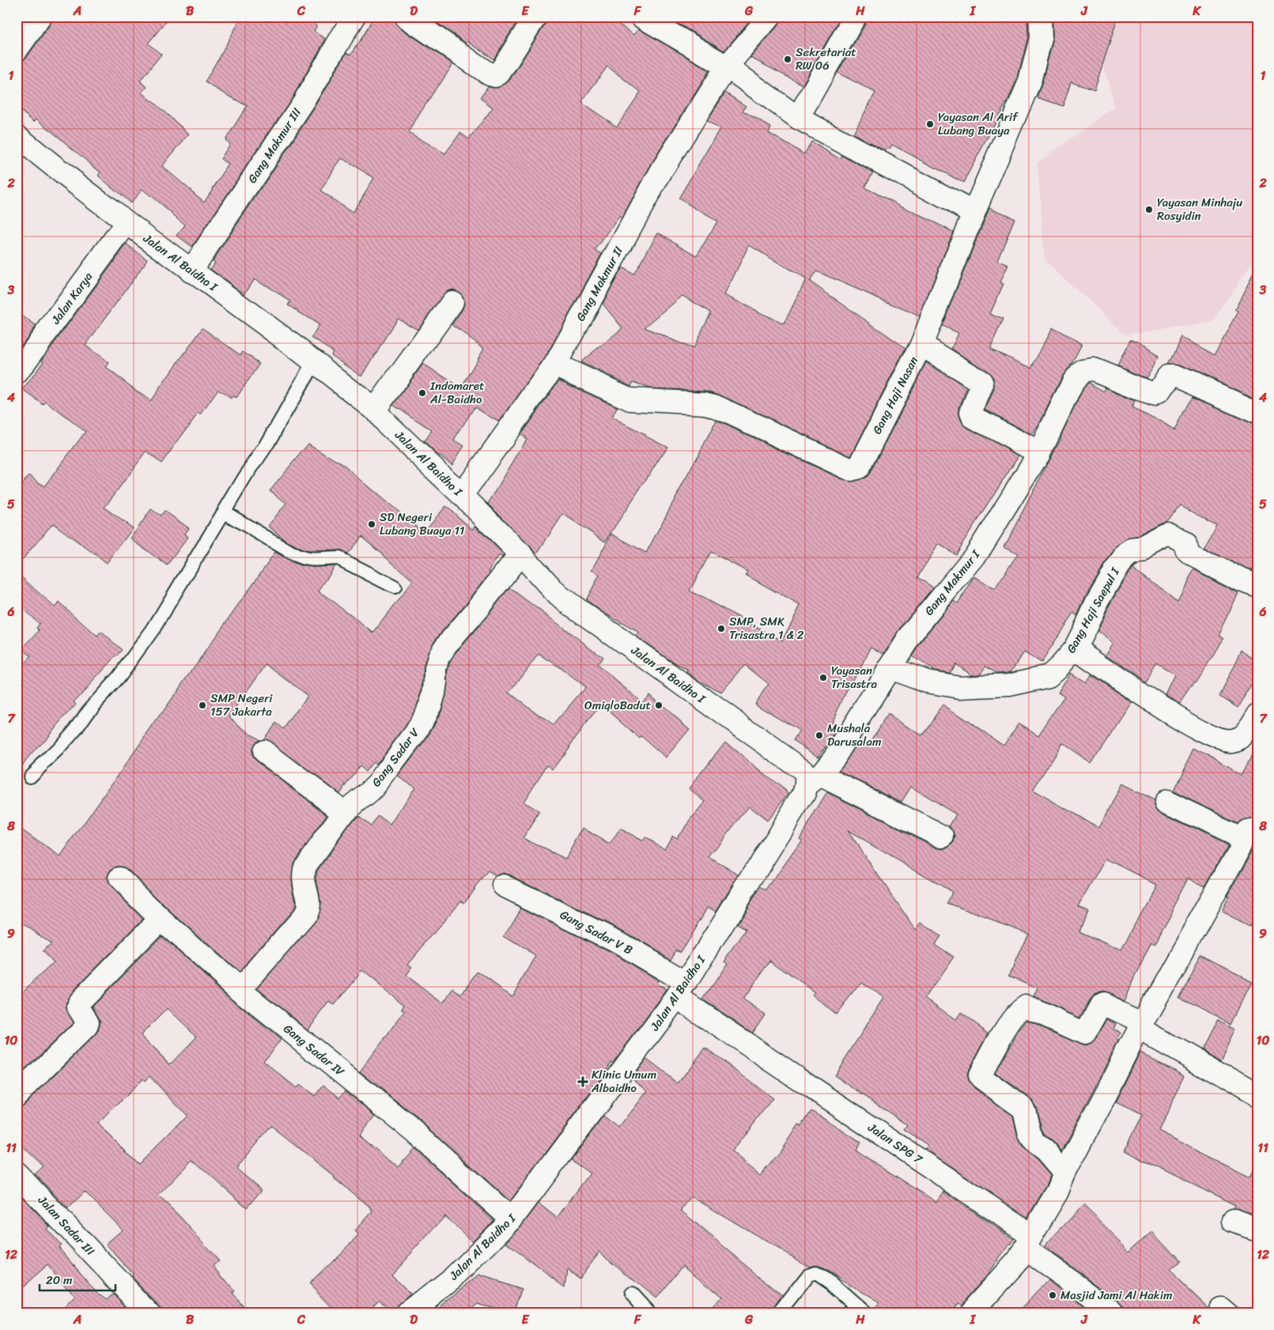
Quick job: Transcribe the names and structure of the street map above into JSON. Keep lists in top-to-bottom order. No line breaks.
{"streets":{"street":["Gang Makmur III","Jalan Al Baidho I","Gang Makmur II","Jalan Karya","Gang Haji Nasan","Gang Makmur I","Gang Haji Saepul I","Gang Sadar V","Gang Sadar V B","Gang Sadar IV","Jalan SPG 7","Jalan Sadar III"]},"crossings":[["Gang Makmur III","Jalan Al Baidho I"],["Jalan Al Baidho I","Gang Makmur II"],["Jalan Al Baidho I","Jalan Karya"],["Jalan Al Baidho I","Gang Makmur I"],["Jalan Al Baidho I","Gang Sadar V"],["Jalan Al Baidho I","Gang Sadar V B"],["Jalan Al Baidho I","Gang Sadar IV"],["Jalan Al Baidho I","Jalan SPG 7"],["Gang Makmur II","Gang Haji Nasan"],["Gang Makmur I","Gang Haji Saepul I"],["Gang Sadar V","Gang Sadar IV"],["Gang Sadar V B","Jalan SPG 7"]],"places":{"other":["Sekretariat RW 06","Yayasan Al Arif Lubang Buaya","Yayasan Minhaju Rosyidin","Indomaret Al-Baidho","SD Negeri Lubang Buaya 11","SMP, SMK Trisastra 1 & 2","Yayasan Trisastra","SMP Negeri 157 Jakarta","OmiqloBadut","Mushala Darusalam","Masjid Jami Al Hakim"],"health":["Klinic Umum Albaidho"]},"scale_bar":"20 m","grid":{"columns":["A","B","C","D","E","F","G","H","I","J","K"],"rows":["1","2","3","4","5","6","7","8","9","10","11","12"]}}
